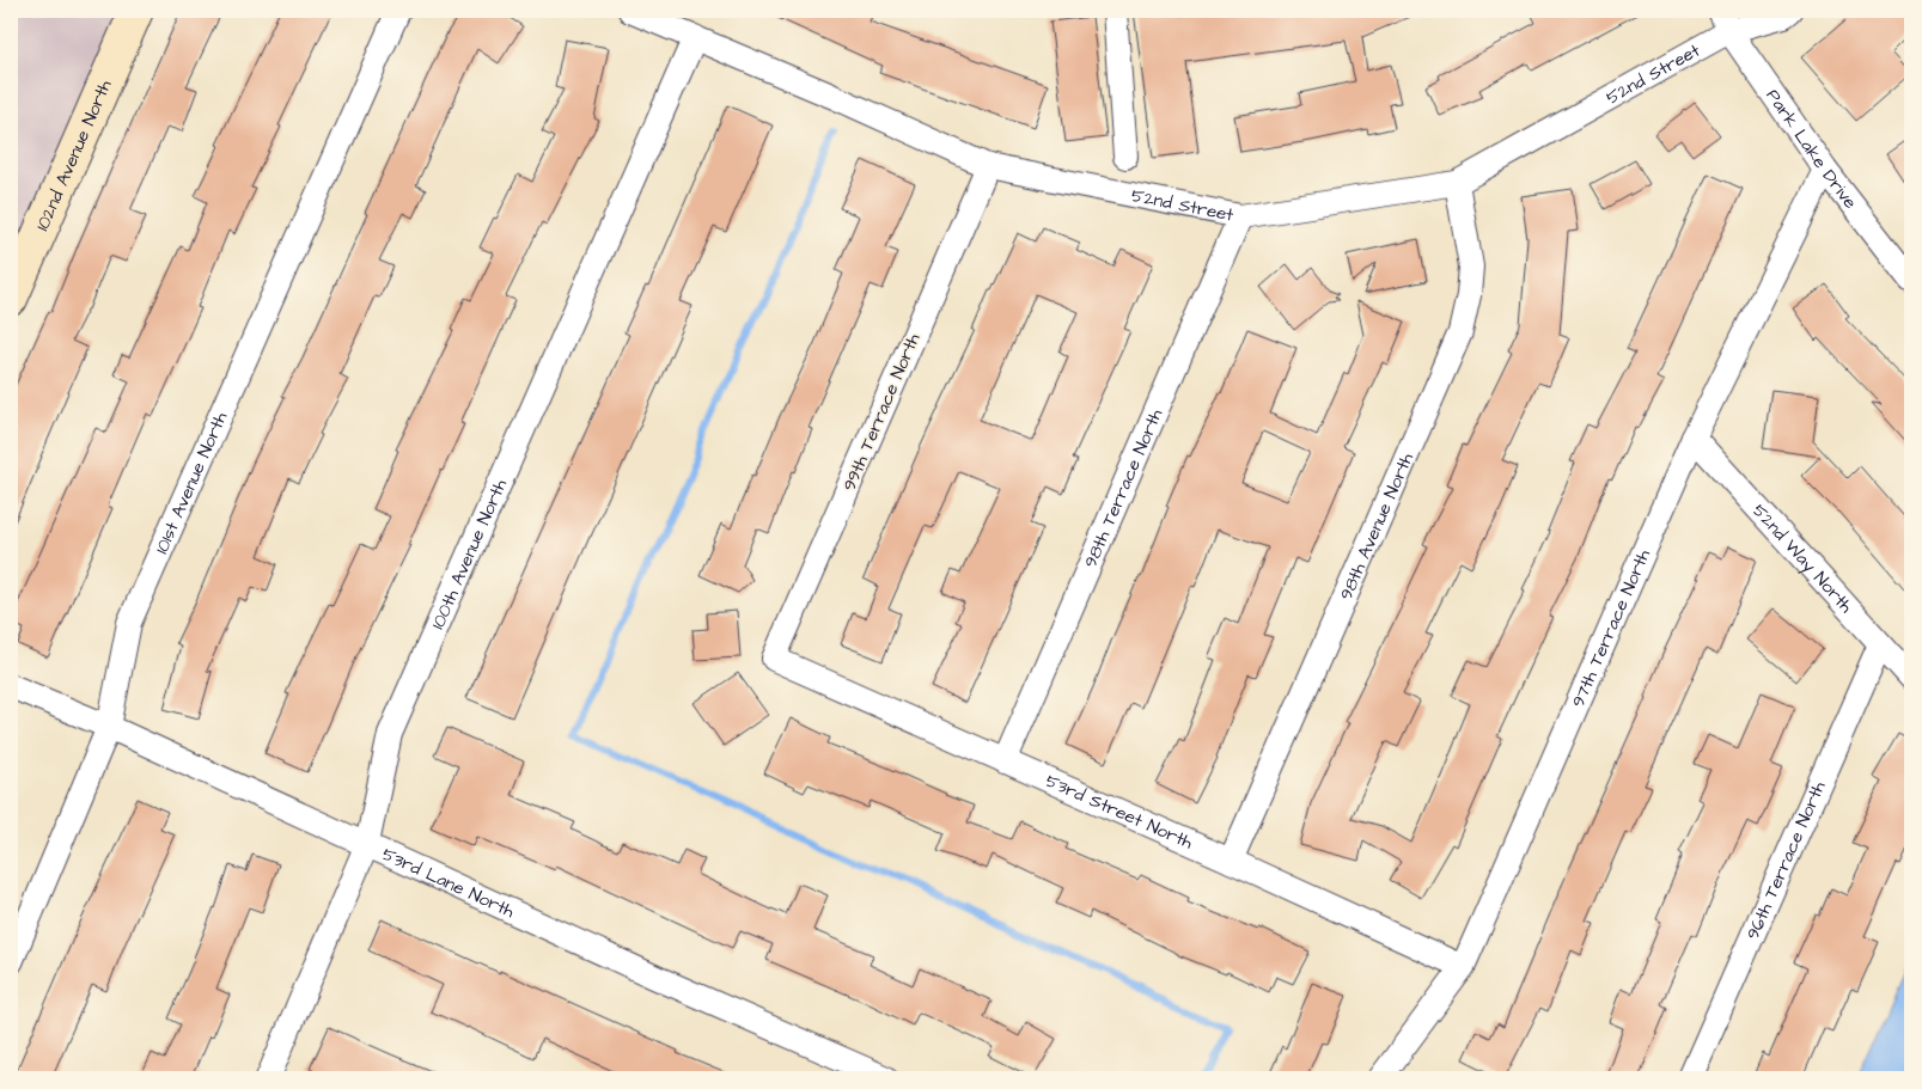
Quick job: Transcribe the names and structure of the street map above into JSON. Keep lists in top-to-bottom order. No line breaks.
{"streets":{"street":["52nd Street","Park Lake Drive","102nd Avenue North","99th Terrace North","101st Avenue North","98th Terrace North","98th Avenue North","100th Avenue North","52nd Way North","97th Terrace North","53rd Street North","96th Terrace North","53rd Lane North"]},"crossings":[["52nd Street","Park Lake Drive"],["52nd Street","99th Terrace North"],["52nd Street","98th Terrace North"],["52nd Street","98th Avenue North"],["52nd Street","100th Avenue North"],["Park Lake Drive","97th Terrace North"],["99th Terrace North","53rd Street North"],["101st Avenue North","53rd Lane North"],["98th Terrace North","53rd Street North"],["98th Avenue North","53rd Street North"],["100th Avenue North","53rd Lane North"],["52nd Way North","97th Terrace North"],["52nd Way North","96th Terrace North"],["97th Terrace North","53rd Street North"]]}
